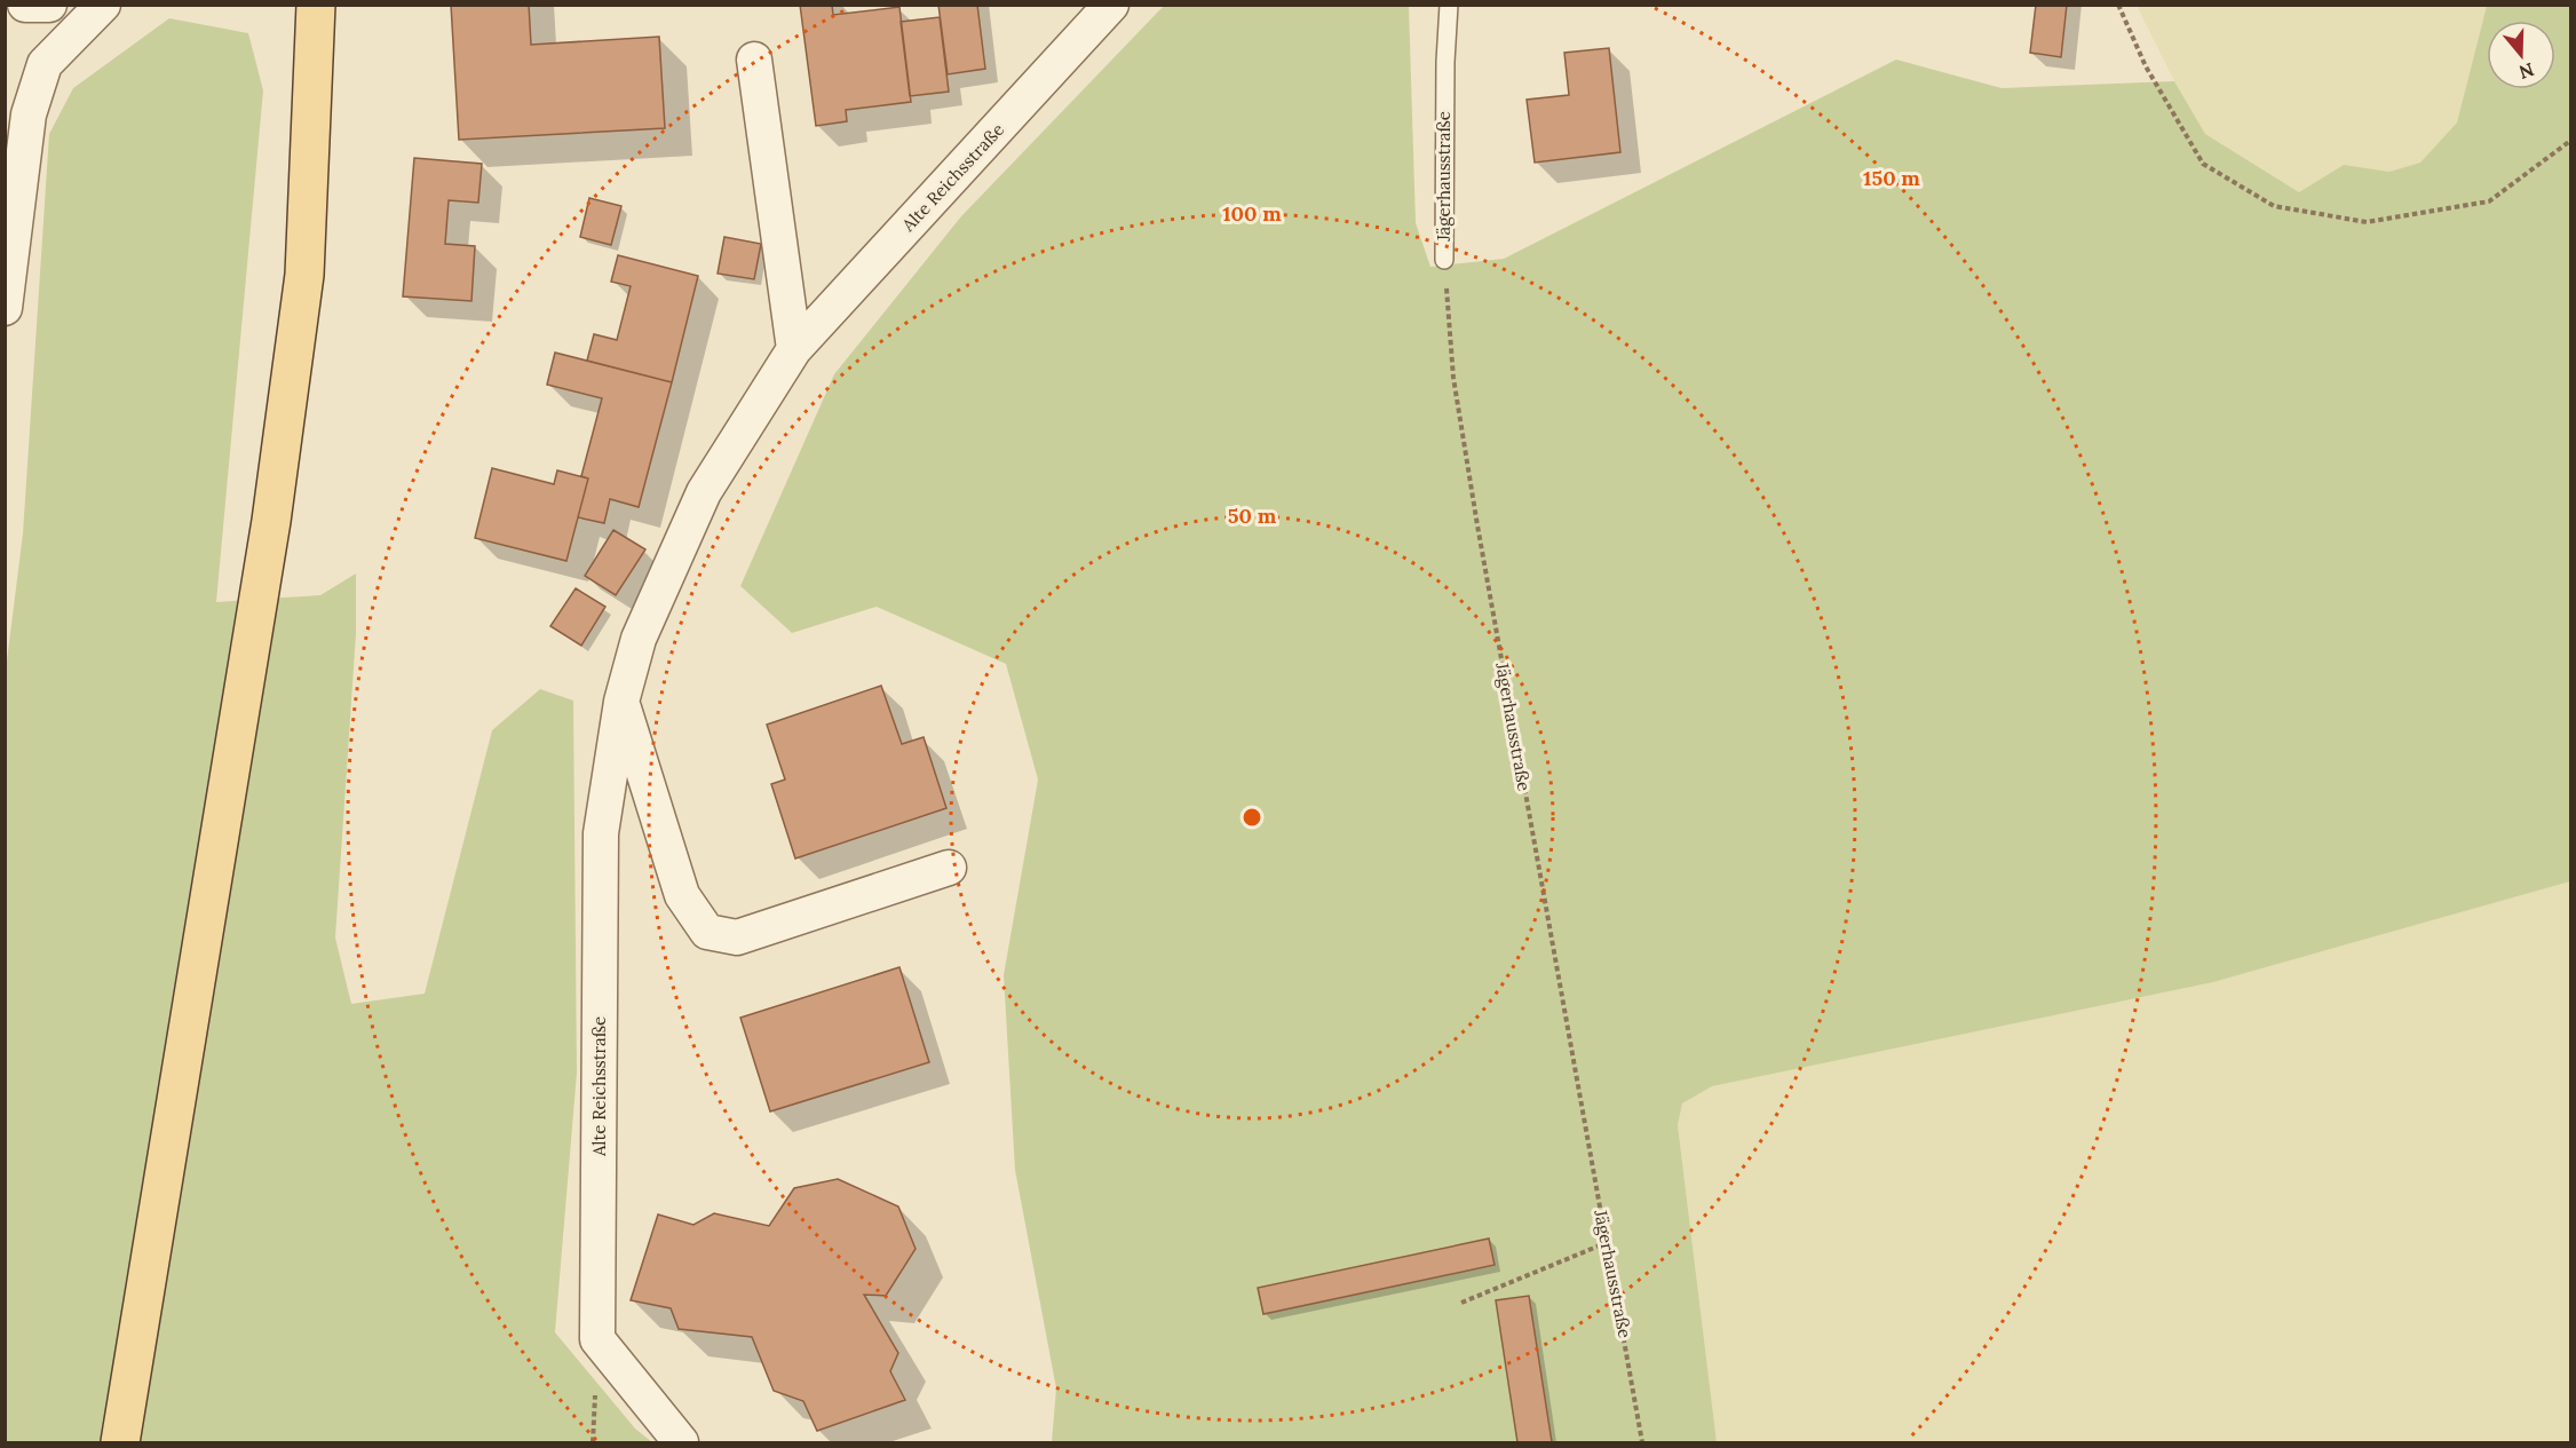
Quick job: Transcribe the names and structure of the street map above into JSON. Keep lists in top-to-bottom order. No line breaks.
{"streets":{"street":["Alte Reichsstraße"],"lane":["Jägerhausstraße"]},"north":"bottom","rings":["150 m","100 m","50 m"]}
